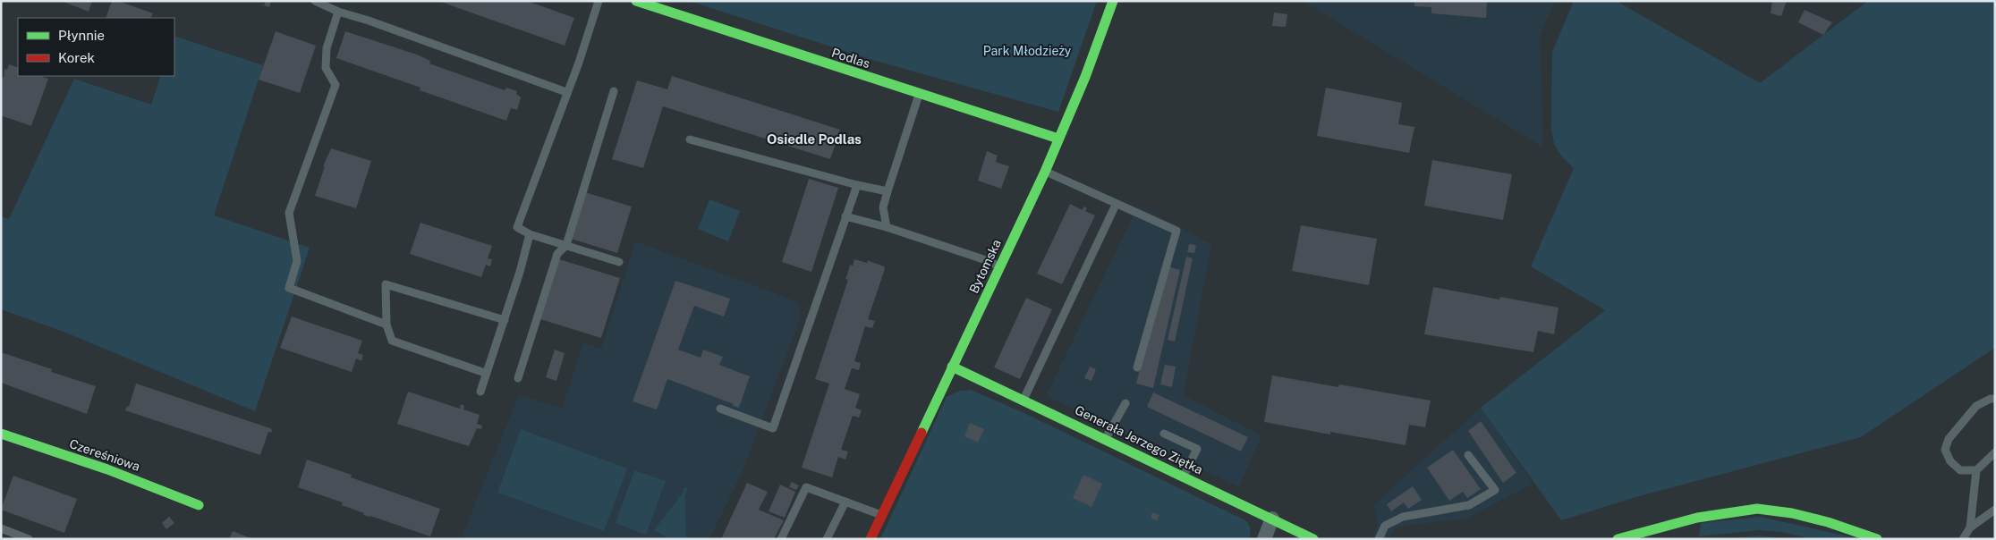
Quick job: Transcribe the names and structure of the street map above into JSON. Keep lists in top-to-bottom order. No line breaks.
{"streets":{"street":["Podlas","Bytomska","Generała Jerzego Ziętka","Czereśniowa"]},"crossings":[["Podlas","Bytomska"],["Bytomska","Generała Jerzego Ziętka"]],"districts":["Osiedle Podlas"],"parks":["Park Młodzieży"],"legend":["Płynnie","Korek"]}
